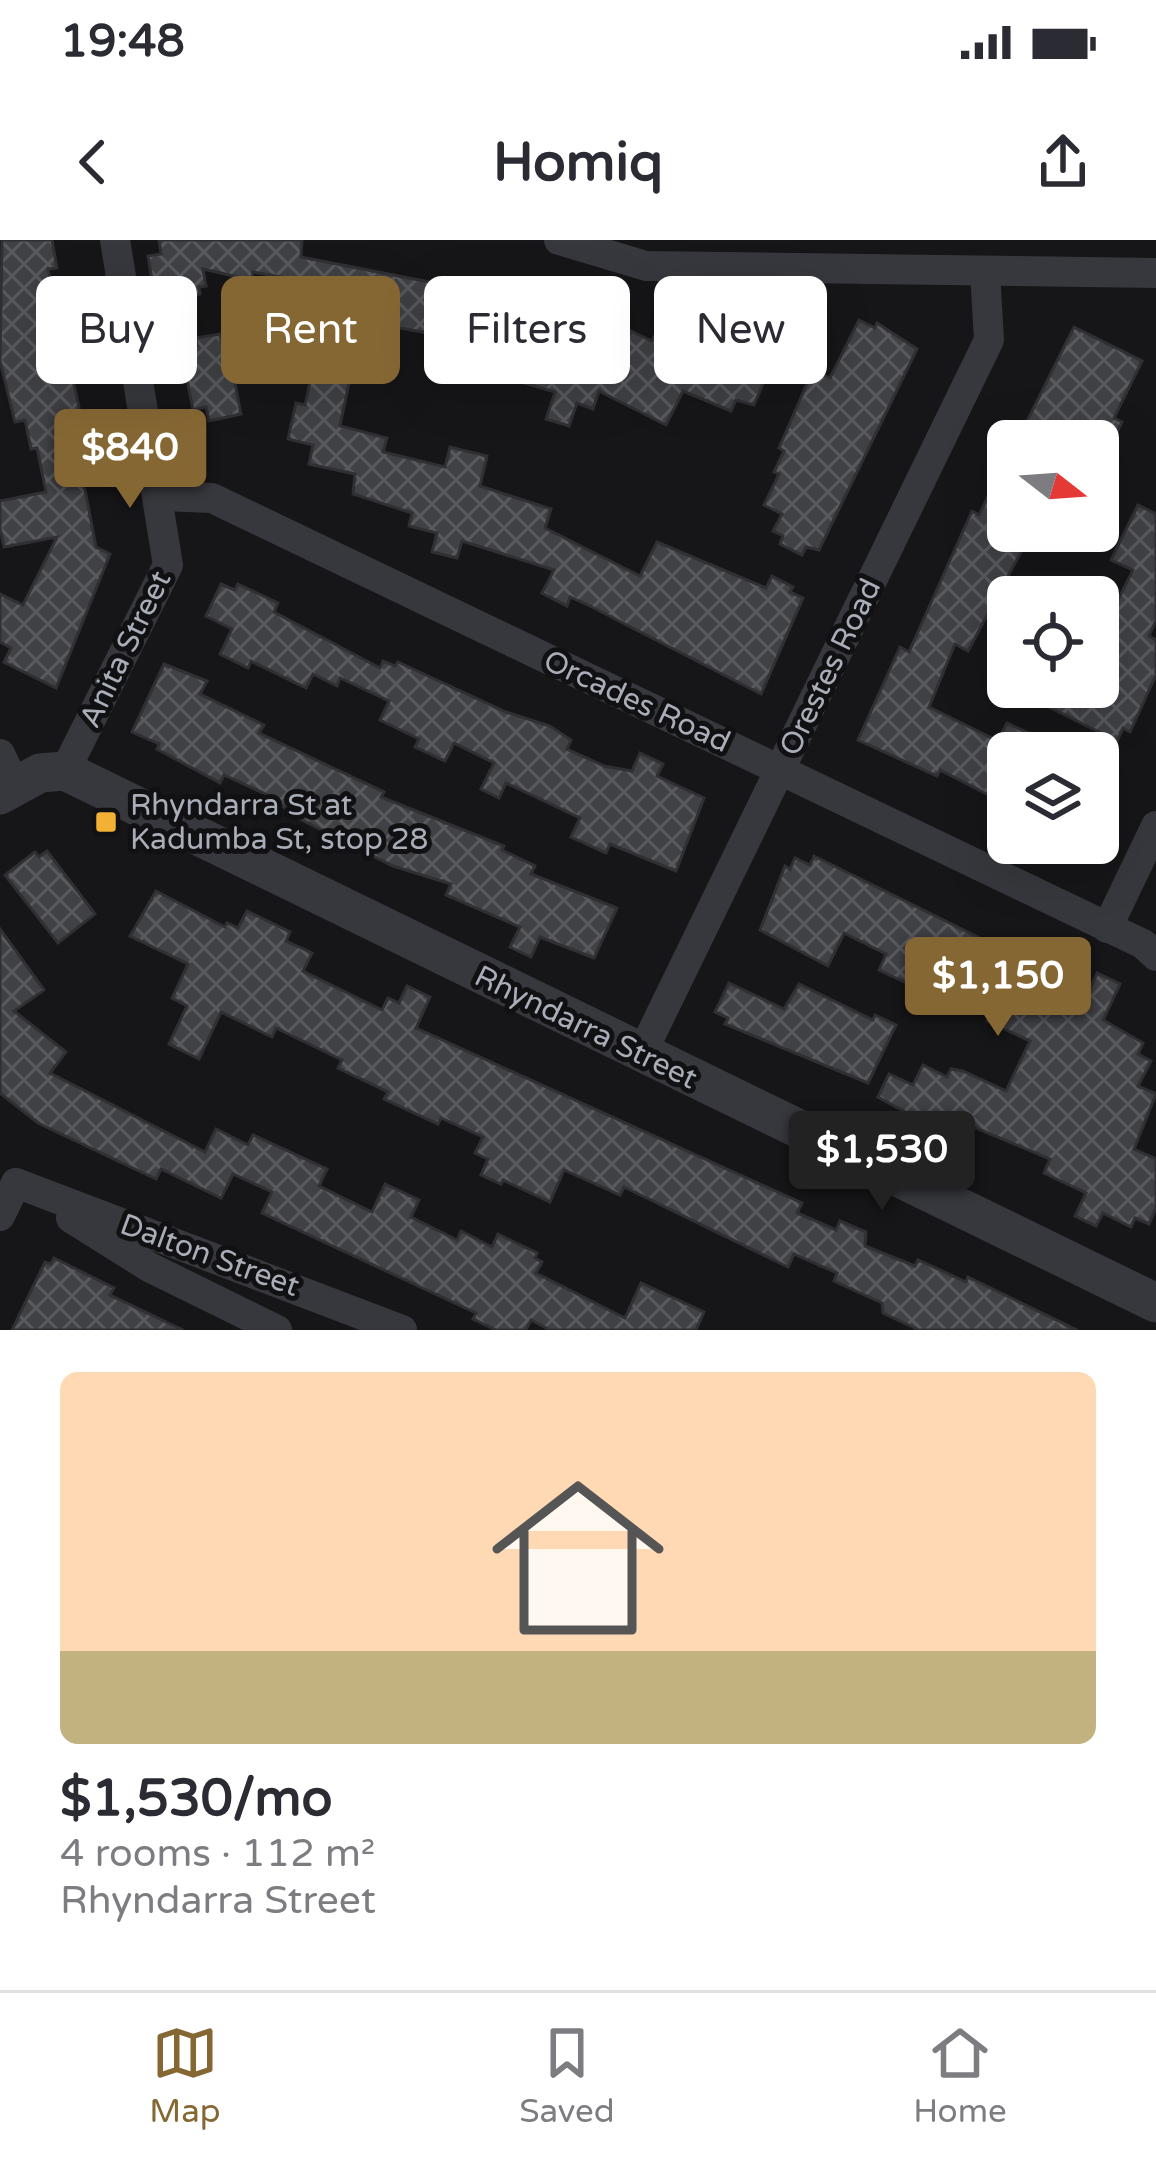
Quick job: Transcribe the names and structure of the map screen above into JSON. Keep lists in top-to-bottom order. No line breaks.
{"streets":{"street":["Anita Street","Orestes Road","Orcades Road","Rhyndarra Street","Dalton Street"]},"crossings":[["Anita Street","Orcades Road"],["Anita Street","Rhyndarra Street"],["Orestes Road","Orcades Road"],["Orestes Road","Rhyndarra Street"]],"places":{"transit":["Rhyndarra St at Kadumba St, stop 28"]},"north":"right","page":{"status":"19:48","header":"Homiq","chip":["Buy","Rent","Filters","New"],"price":["$840","$1,150","$1,530"],"list":[{"name":"$1,530/mo","note":"4 rooms · 112 m² · Rhyndarra Street"}],"tabs":["Map","Saved","Home"]}}
